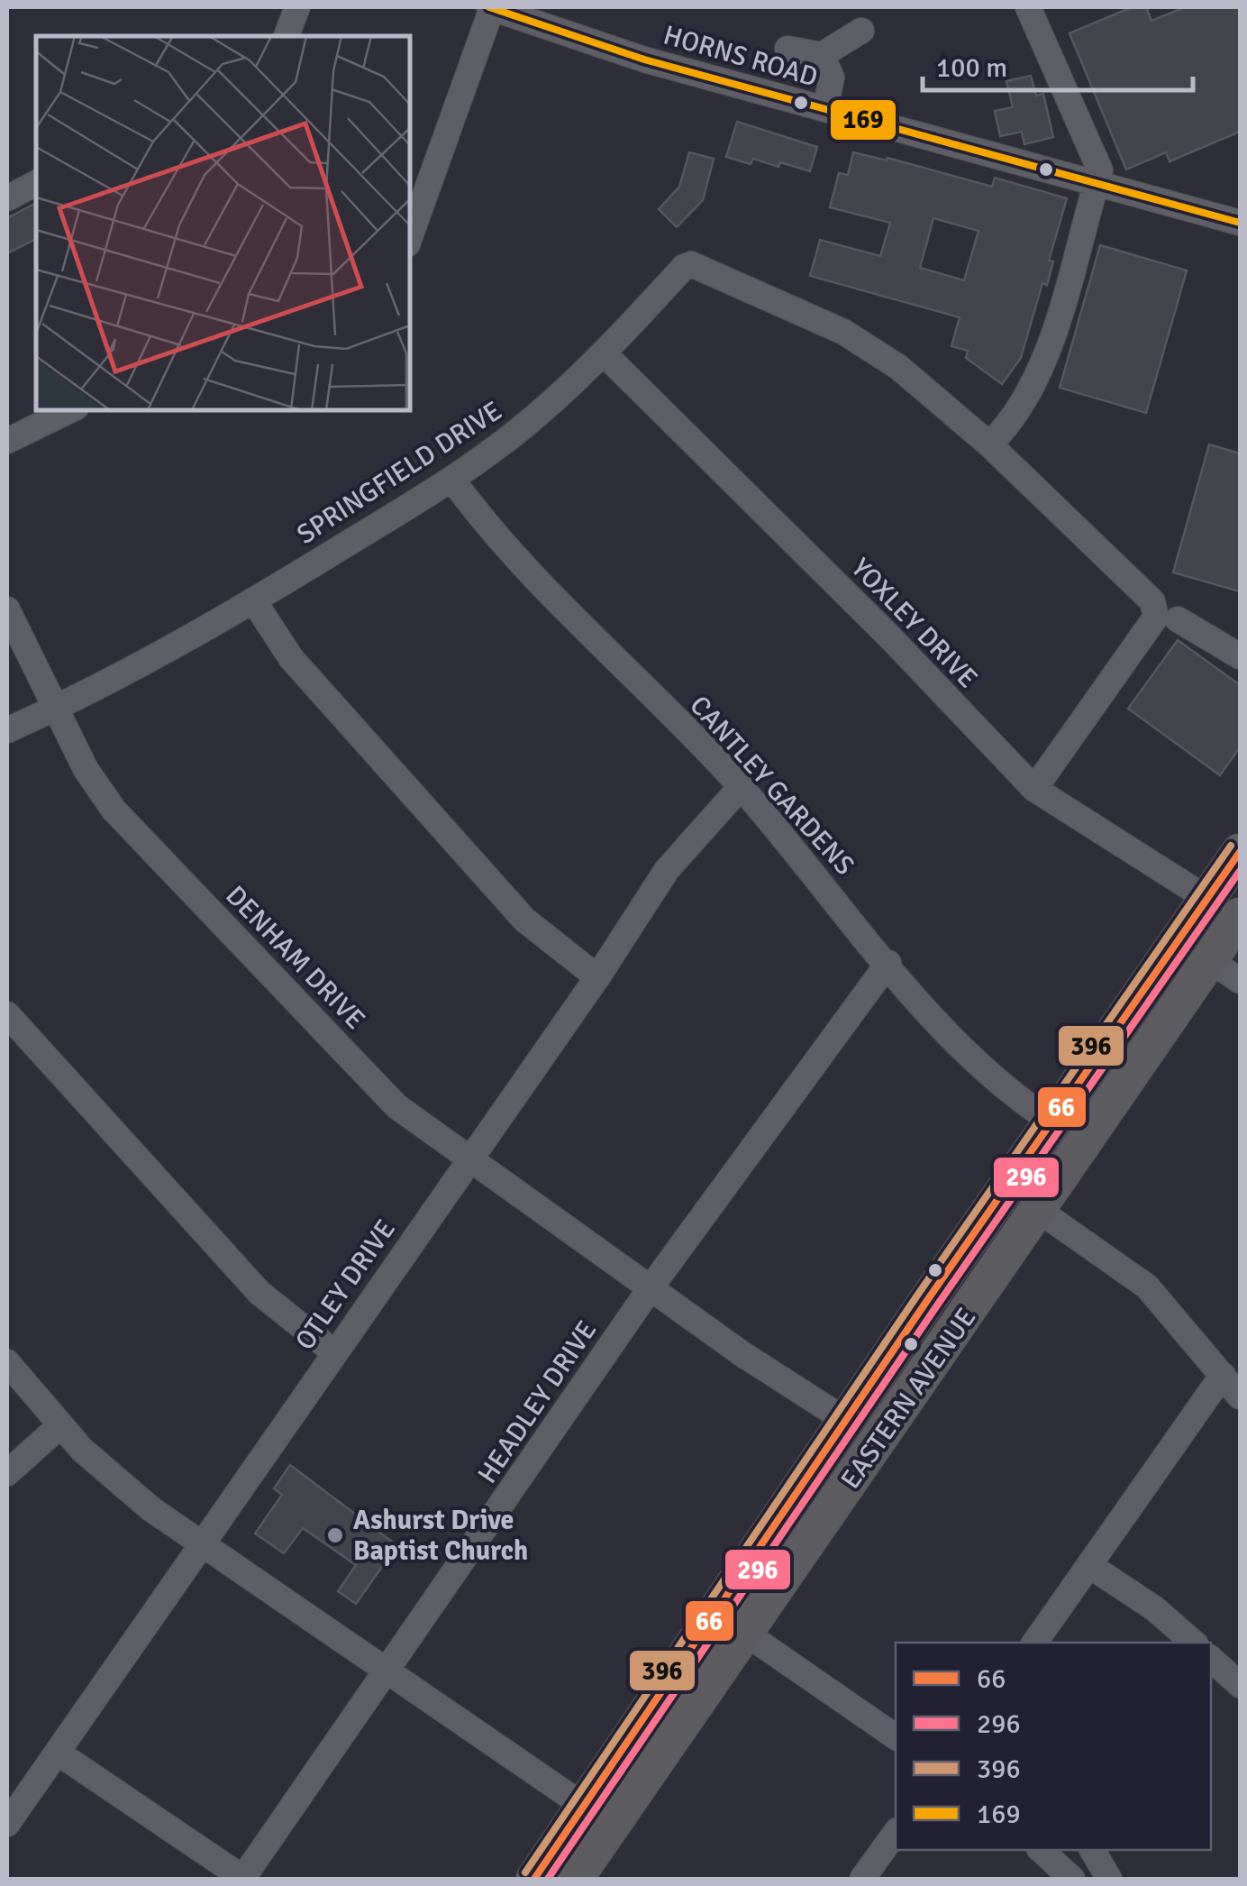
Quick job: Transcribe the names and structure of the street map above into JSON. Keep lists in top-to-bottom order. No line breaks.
{"streets":{"highway":["EASTERN AVENUE"],"street":["HORNS ROAD","SPRINGFIELD DRIVE","YOXLEY DRIVE","CANTLEY GARDENS","DENHAM DRIVE","OTLEY DRIVE","HEADLEY DRIVE"]},"crossings":[["SPRINGFIELD DRIVE","YOXLEY DRIVE"],["SPRINGFIELD DRIVE","CANTLEY GARDENS"],["SPRINGFIELD DRIVE","DENHAM DRIVE"],["YOXLEY DRIVE","EASTERN AVENUE"],["CANTLEY GARDENS","OTLEY DRIVE"],["CANTLEY GARDENS","EASTERN AVENUE"],["CANTLEY GARDENS","HEADLEY DRIVE"],["DENHAM DRIVE","OTLEY DRIVE"],["DENHAM DRIVE","EASTERN AVENUE"],["DENHAM DRIVE","HEADLEY DRIVE"]],"places":["Ashurst Drive Baptist Church"],"lines":["transit line 169","transit line 396","transit line 66","transit line 296"],"legend":["66","296","396","169"],"scale_bar":"100 m"}
